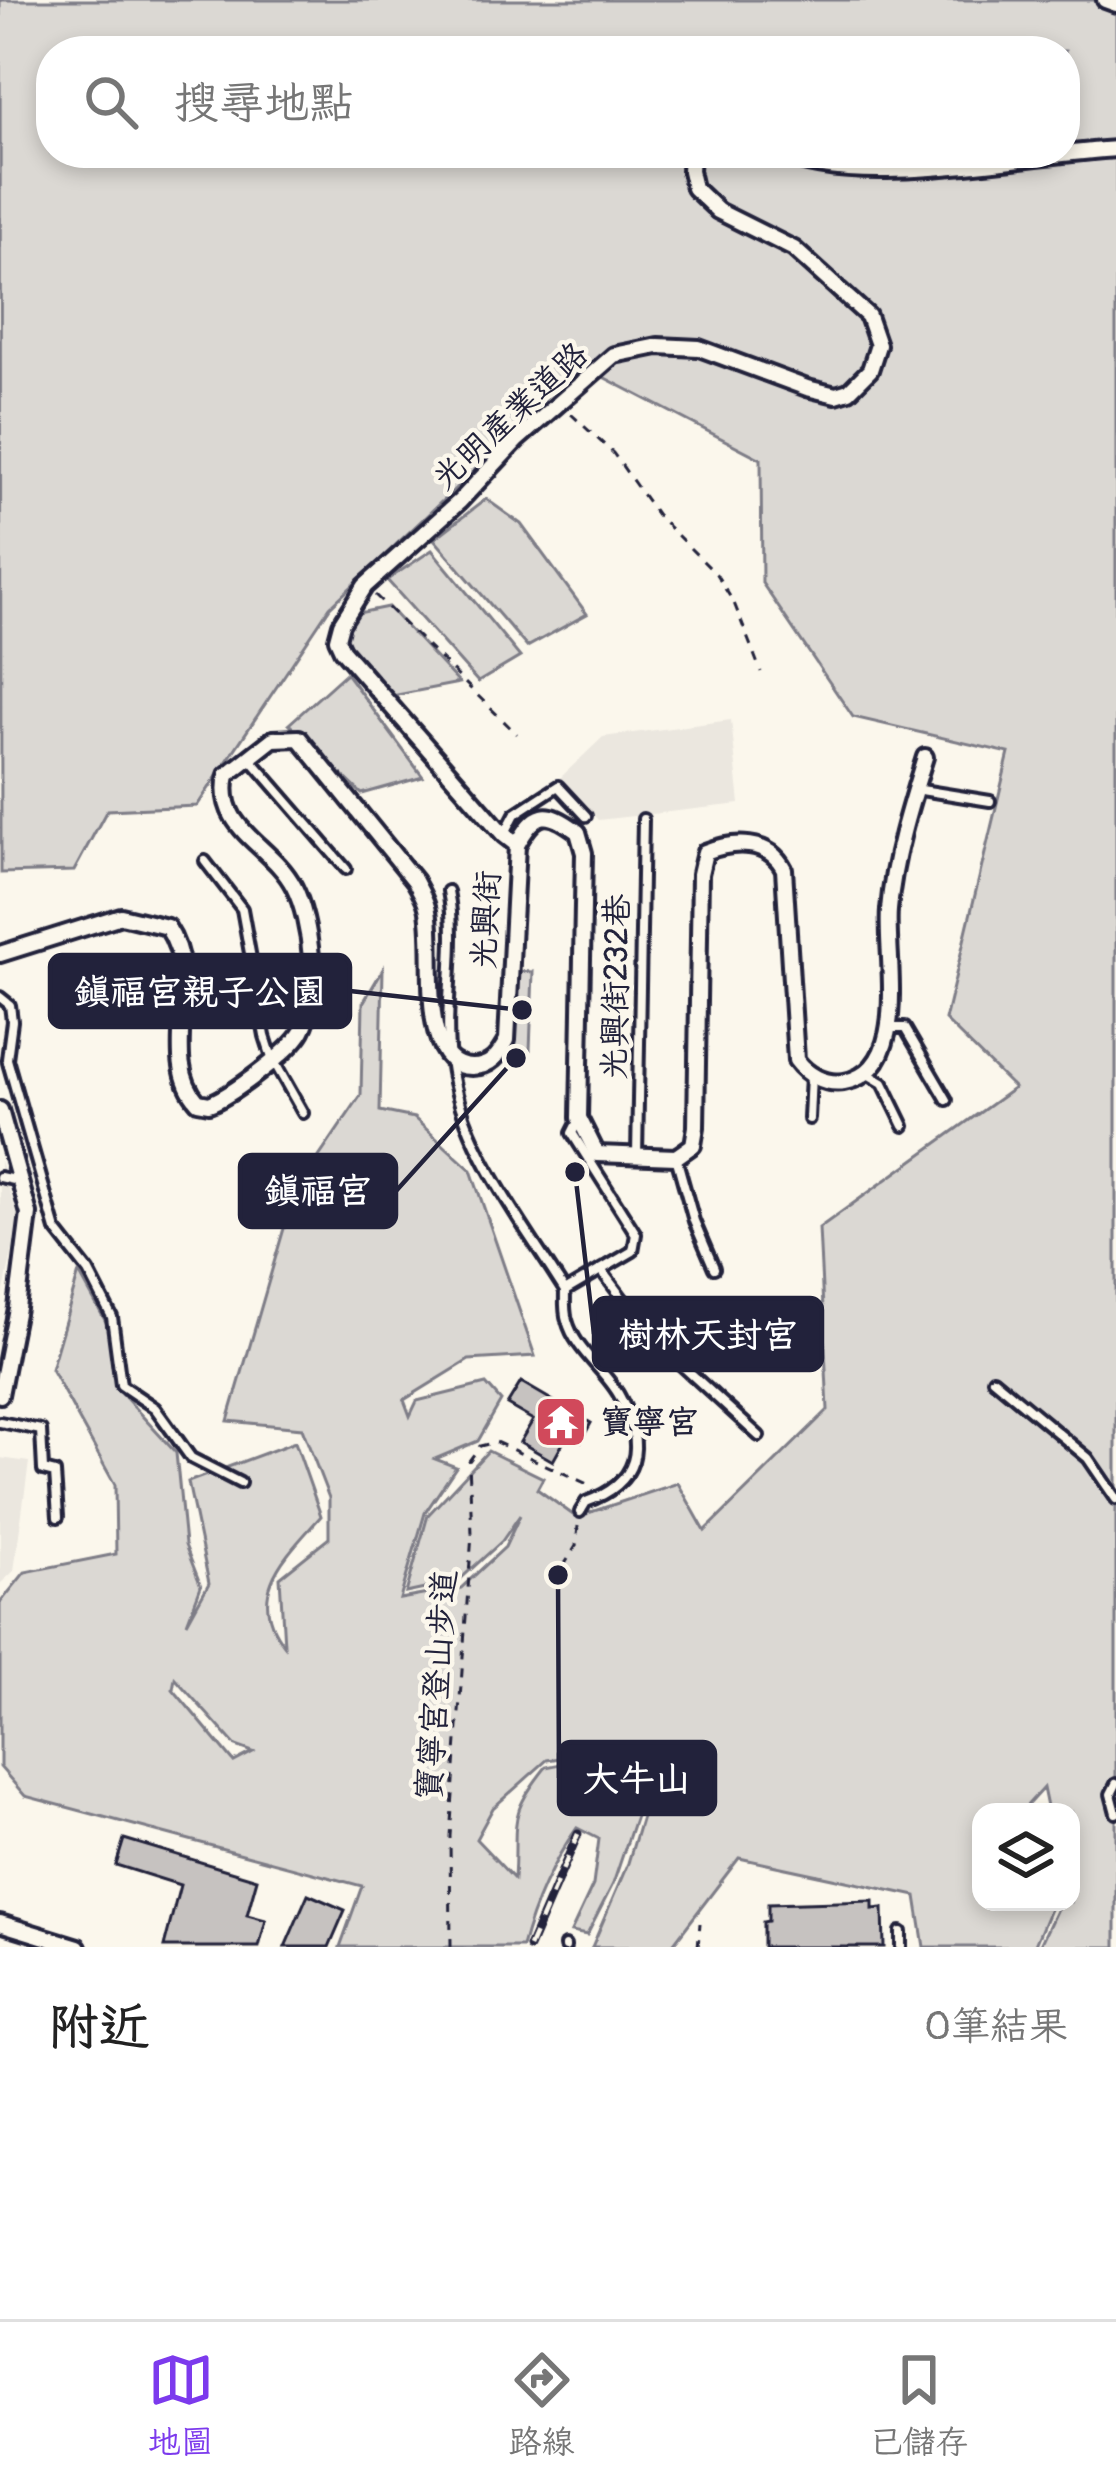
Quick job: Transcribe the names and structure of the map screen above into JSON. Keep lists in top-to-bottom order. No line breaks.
{"streets":{"street":["光明產業道路","光興街"],"lane":["光興街232巷"],"path":["寶寧宮登山步道"]},"crossings":[["光明產業道路","光興街"]],"places":{"other":["鎮福宮親子公園","鎮福宮","樹林天封宮","大牛山"],"temple":["寶寧宮"]},"page":{"search":"搜尋地點","heading":["附近","0筆結果"],"nav":["地圖","路線","已儲存"]}}
